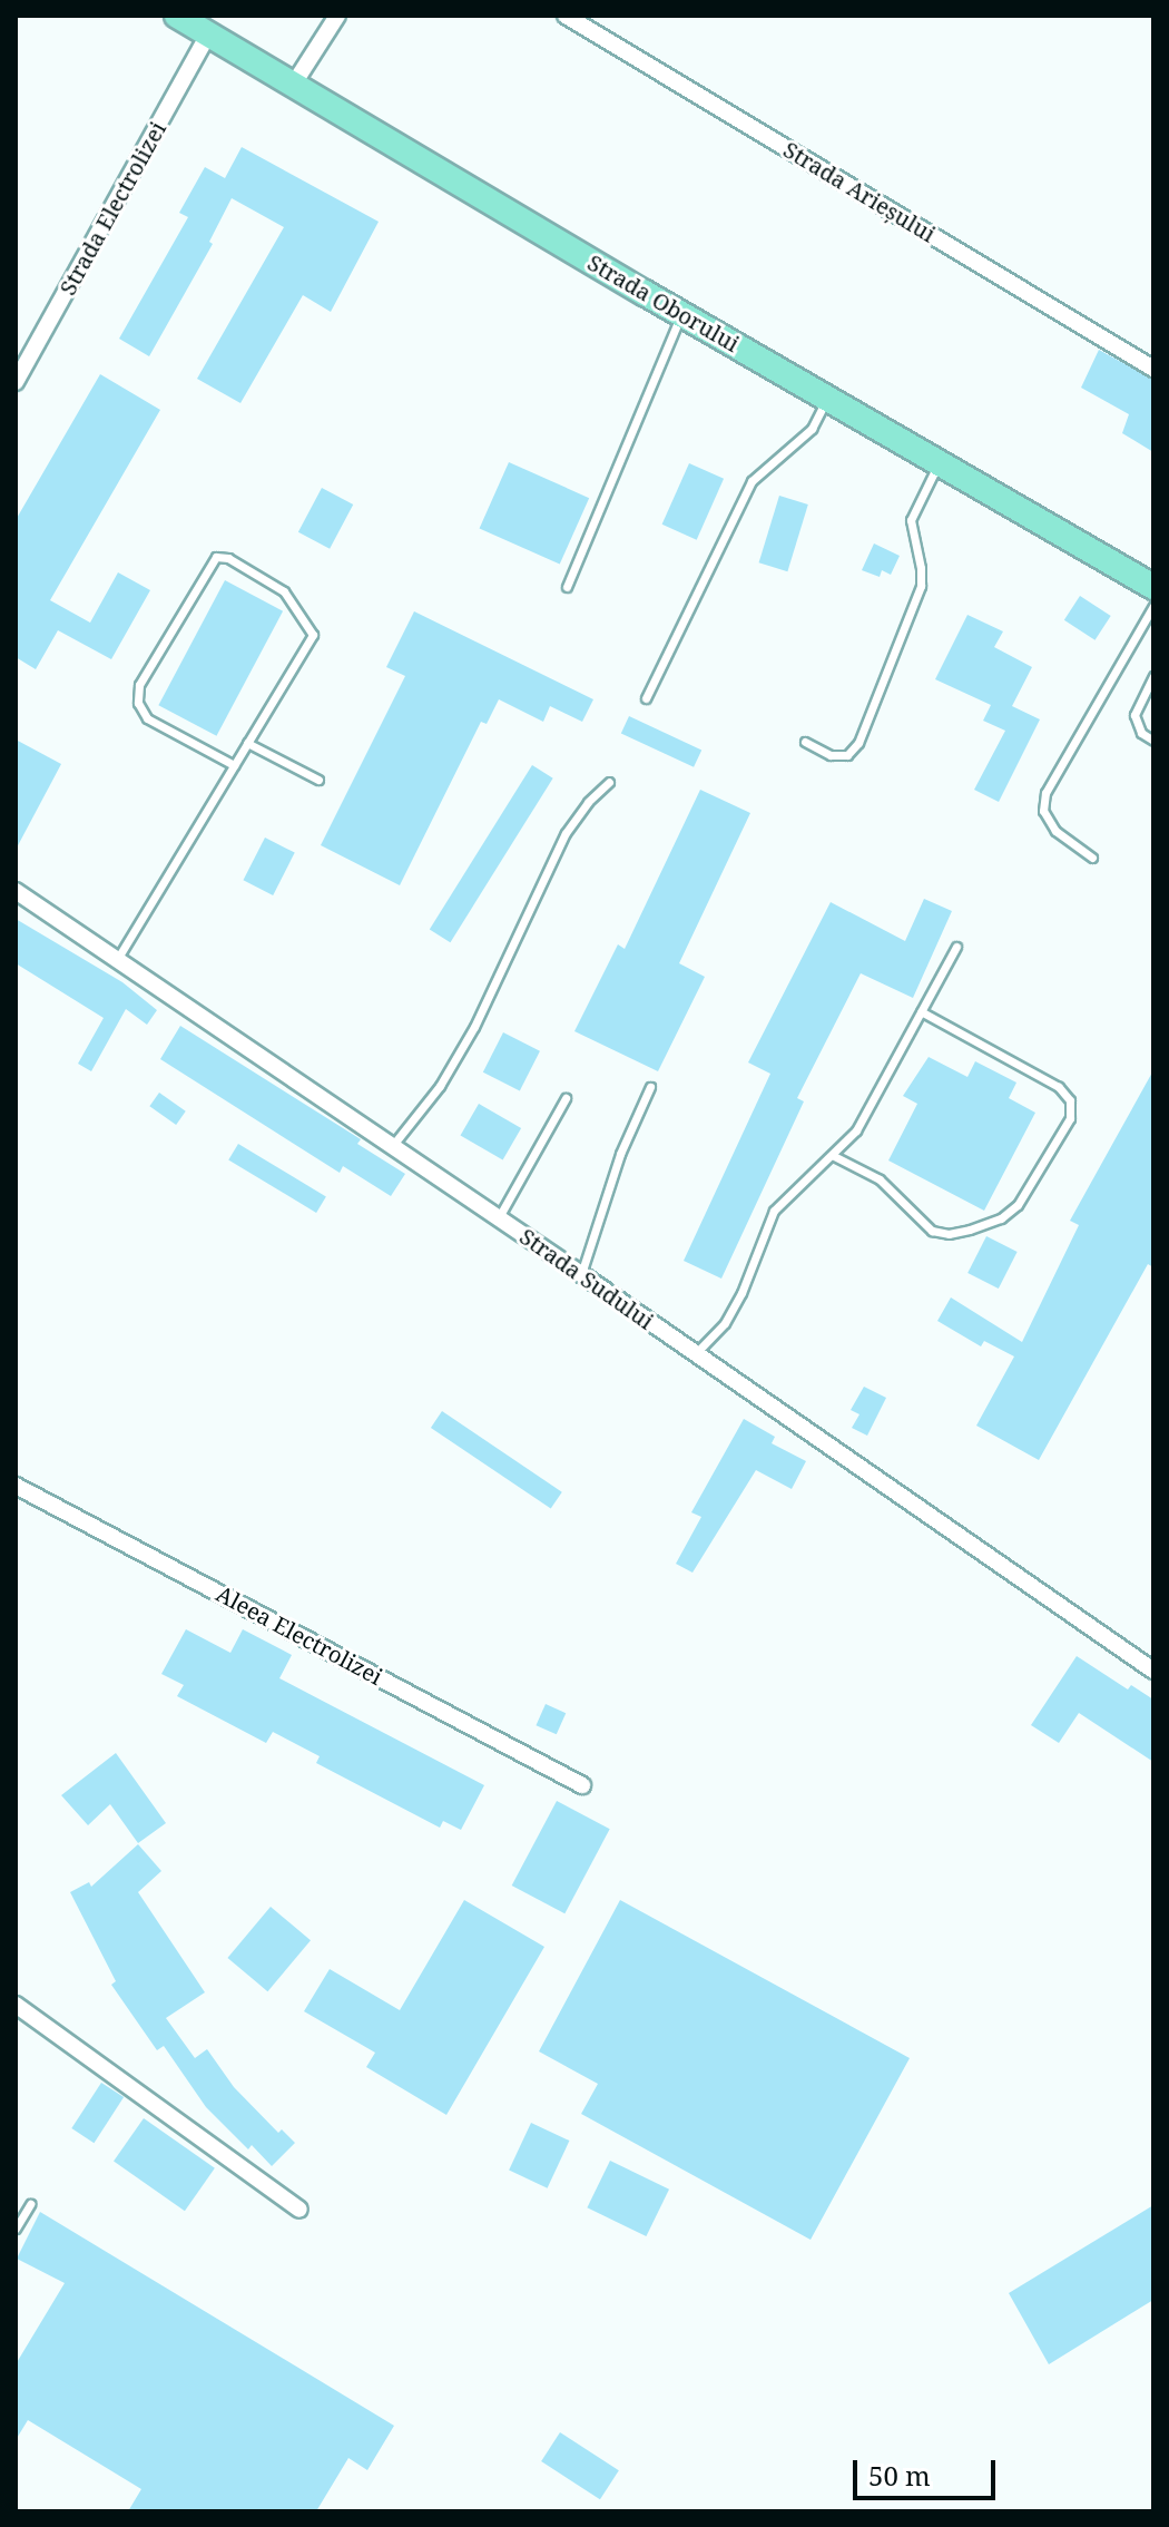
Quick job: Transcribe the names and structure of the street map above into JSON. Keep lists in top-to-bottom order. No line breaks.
{"streets":{"main road":["Strada Oborului"],"street":["Strada Arieșului","Strada Electrolizei","Strada Sudului","Aleea Electrolizei"]},"crossings":[["Strada Electrolizei","Strada Oborului"]],"scale_bar":"50 m"}
